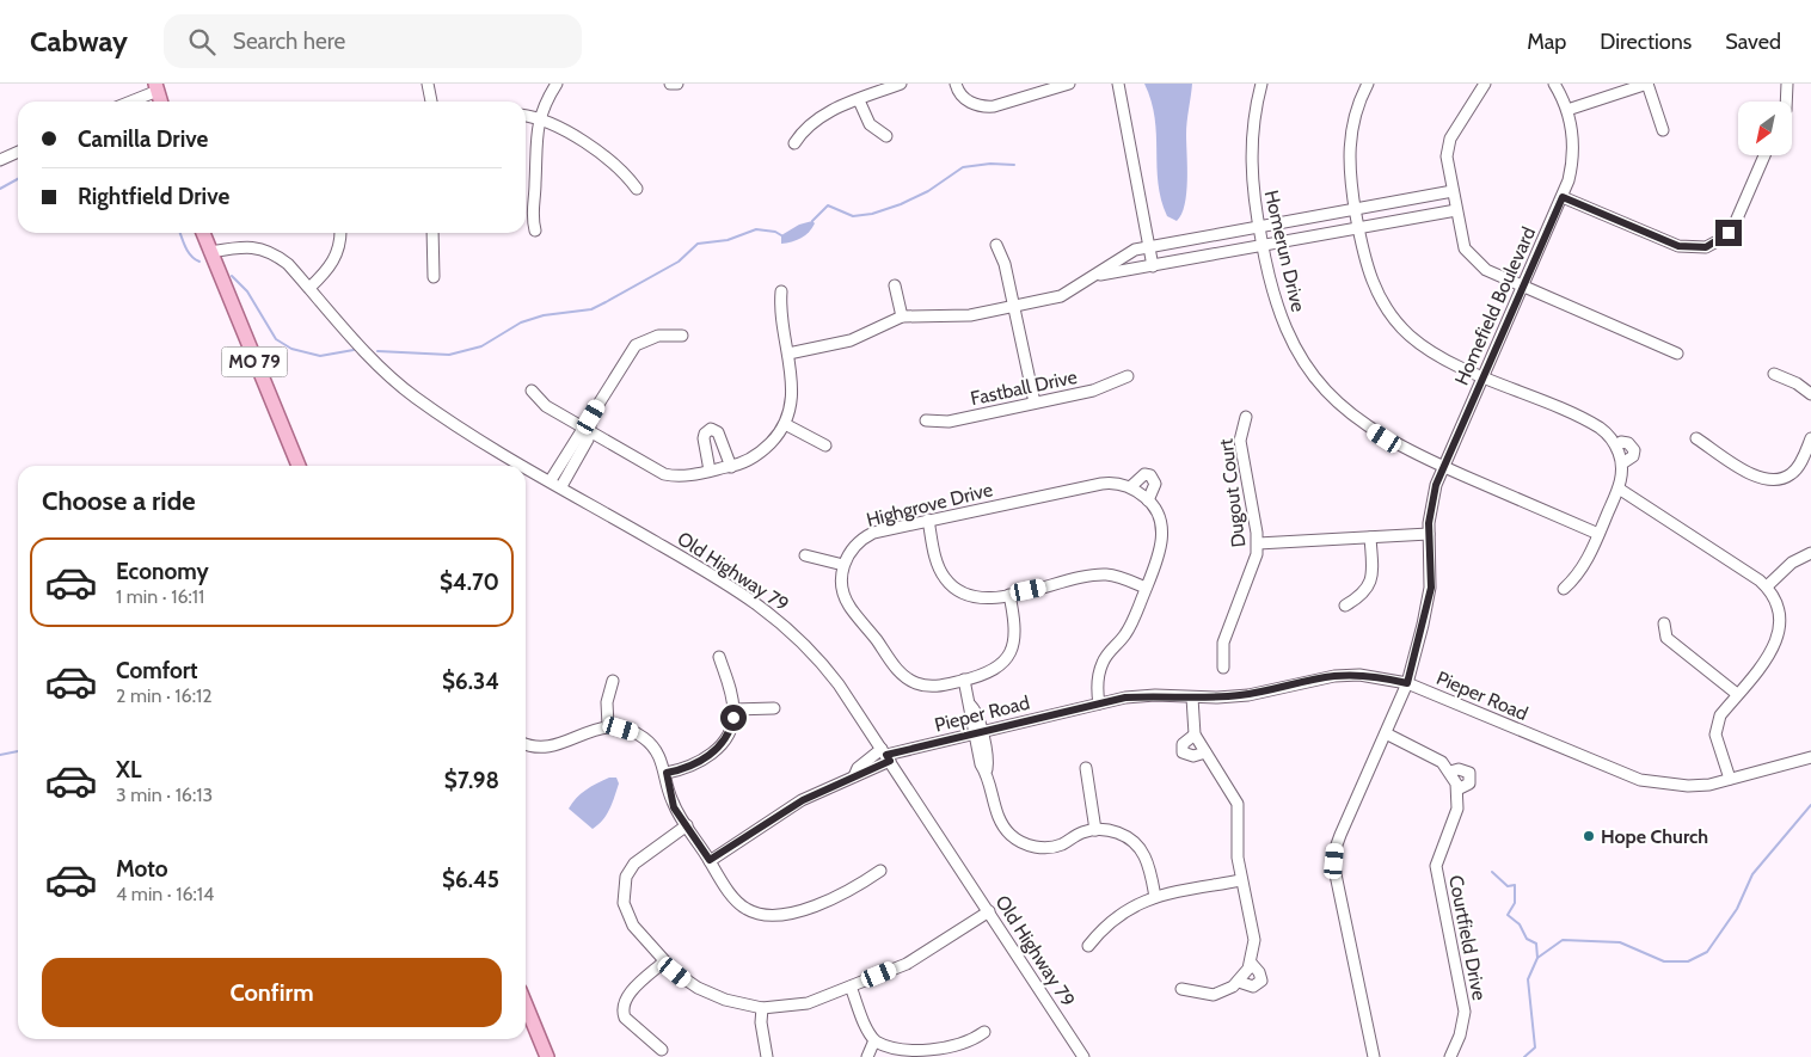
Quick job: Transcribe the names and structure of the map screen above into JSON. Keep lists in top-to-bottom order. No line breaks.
{"streets":{"main road":["MO 79"],"street":["Homerun Drive","Homefield Boulevard","Fastball Drive","Dugout Court","Highgrove Drive","Old Highway 79","Pieper Road","Courtfield Drive"]},"crossings":[["Homerun Drive","Homefield Boulevard"],["Homefield Boulevard","Pieper Road"],["Homefield Boulevard","Courtfield Drive"],["MO 79","Old Highway 79"],["Highgrove Drive","Pieper Road"],["Old Highway 79","Pieper Road"]],"places":["Hope Church"],"north":"bottom left","page":{"header":"Cabway","search":"Search here","nav":["Map","Directions","Saved"],"banner":["Camilla Drive","Rightfield Drive"],"heading":"Choose a ride","list":[{"name":"Economy","note":"1 min · 16:11","value":"$4.70"},{"name":"Comfort","note":"2 min · 16:12","value":"$6.34"},{"name":"XL","note":"3 min · 16:13","value":"$7.98"},{"name":"Moto","note":"4 min · 16:14","value":"$6.45"}],"buttons":"Confirm"}}
